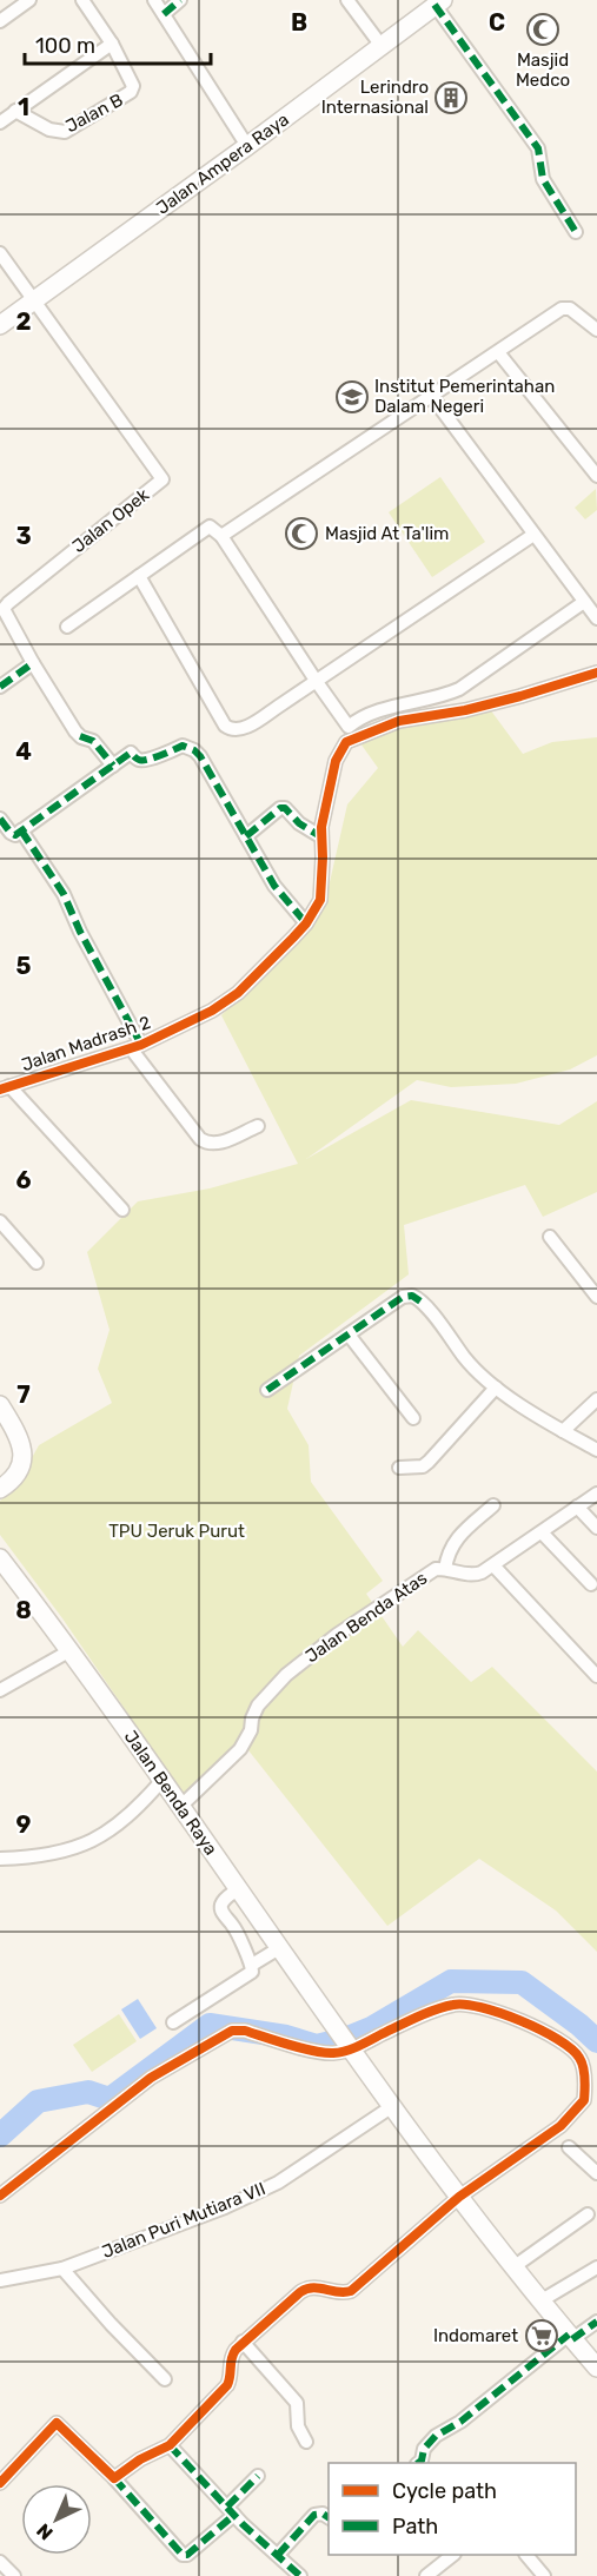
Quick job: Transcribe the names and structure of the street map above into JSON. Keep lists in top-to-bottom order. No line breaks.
{"streets":{"street":["Jalan B","Jalan Ampera Raya","Jalan Opek","Jalan Madrash 2","Jalan Benda Atas","Jalan Benda Raya","Jalan Puri Mutiara VII"]},"crossings":[["Jalan Ampera Raya","Jalan Opek"],["Jalan Benda Atas","Jalan Benda Raya"],["Jalan Benda Raya","Jalan Puri Mutiara VII"]],"parks":["TPU Jeruk Purut"],"places":{"mosque":["Masjid Medco","Masjid At Ta'lim"],"building":["Lerindro Internasional"],"school or university":["Institut Pemerintahan Dalam Negeri"],"supermarket":["Indomaret"]},"legend":["Cycle path","Path"],"scale_bar":"100 m","north":"bottom left","grid":{"columns":["B","C"],"rows":["1","2","3","4","5","6","7","8","9"]}}
